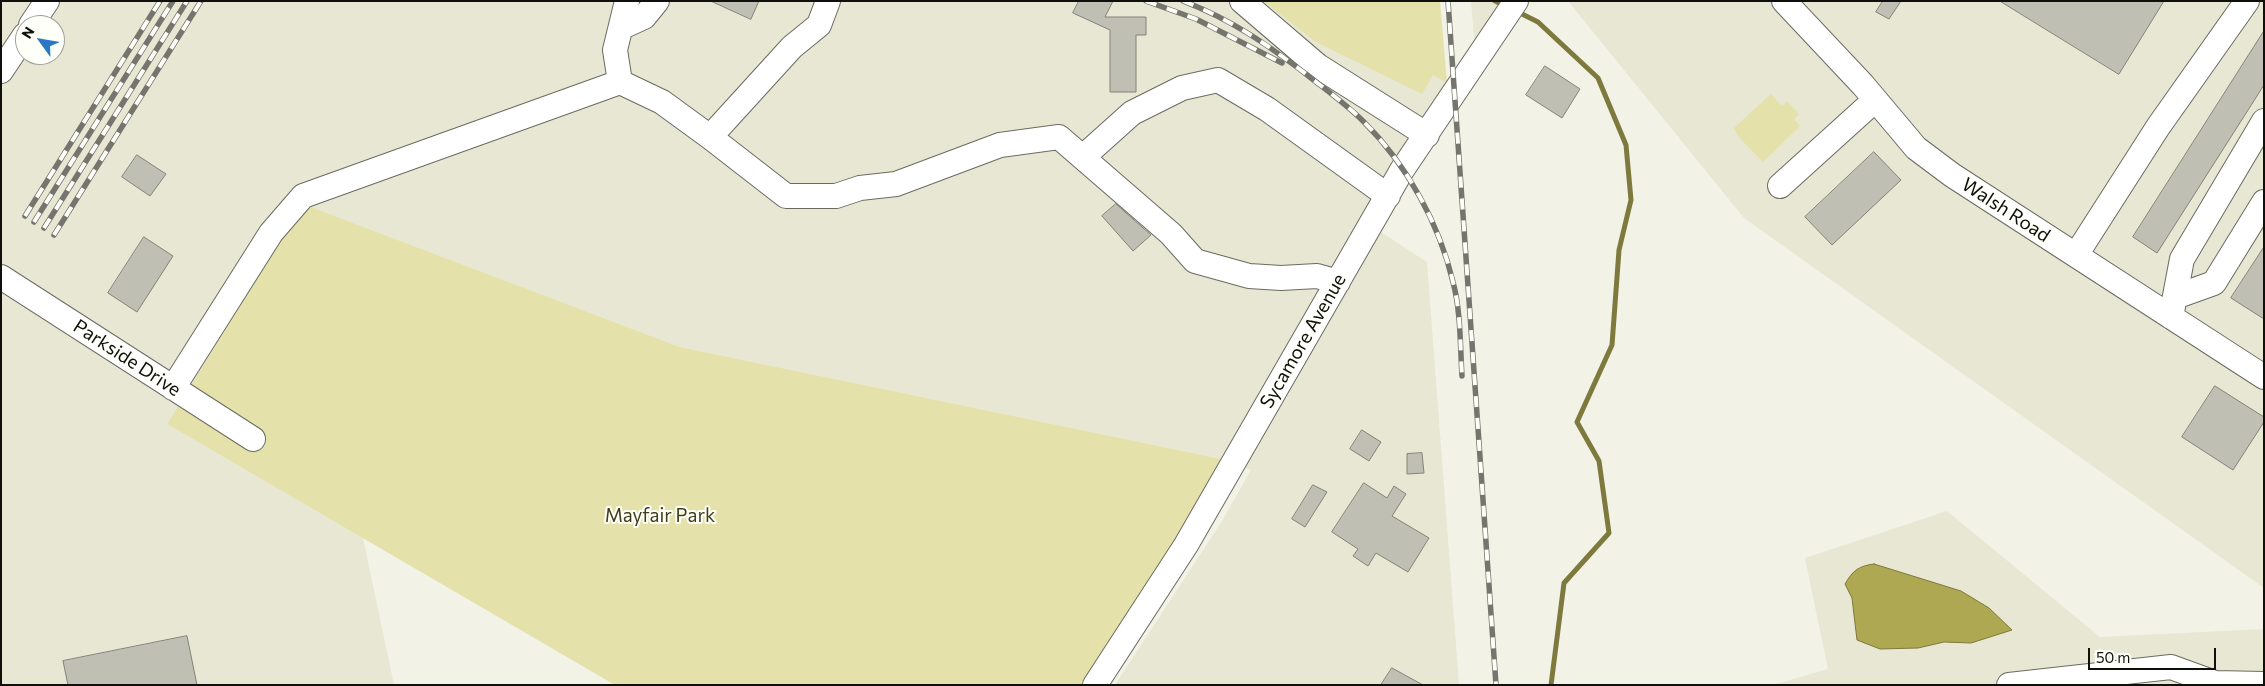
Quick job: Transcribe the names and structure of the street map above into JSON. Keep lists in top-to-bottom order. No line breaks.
{"streets":{"street":["Walsh Road","Sycamore Avenue","Parkside Drive"]},"parks":["Mayfair Park"],"scale_bar":"50 m","north":"top left"}
